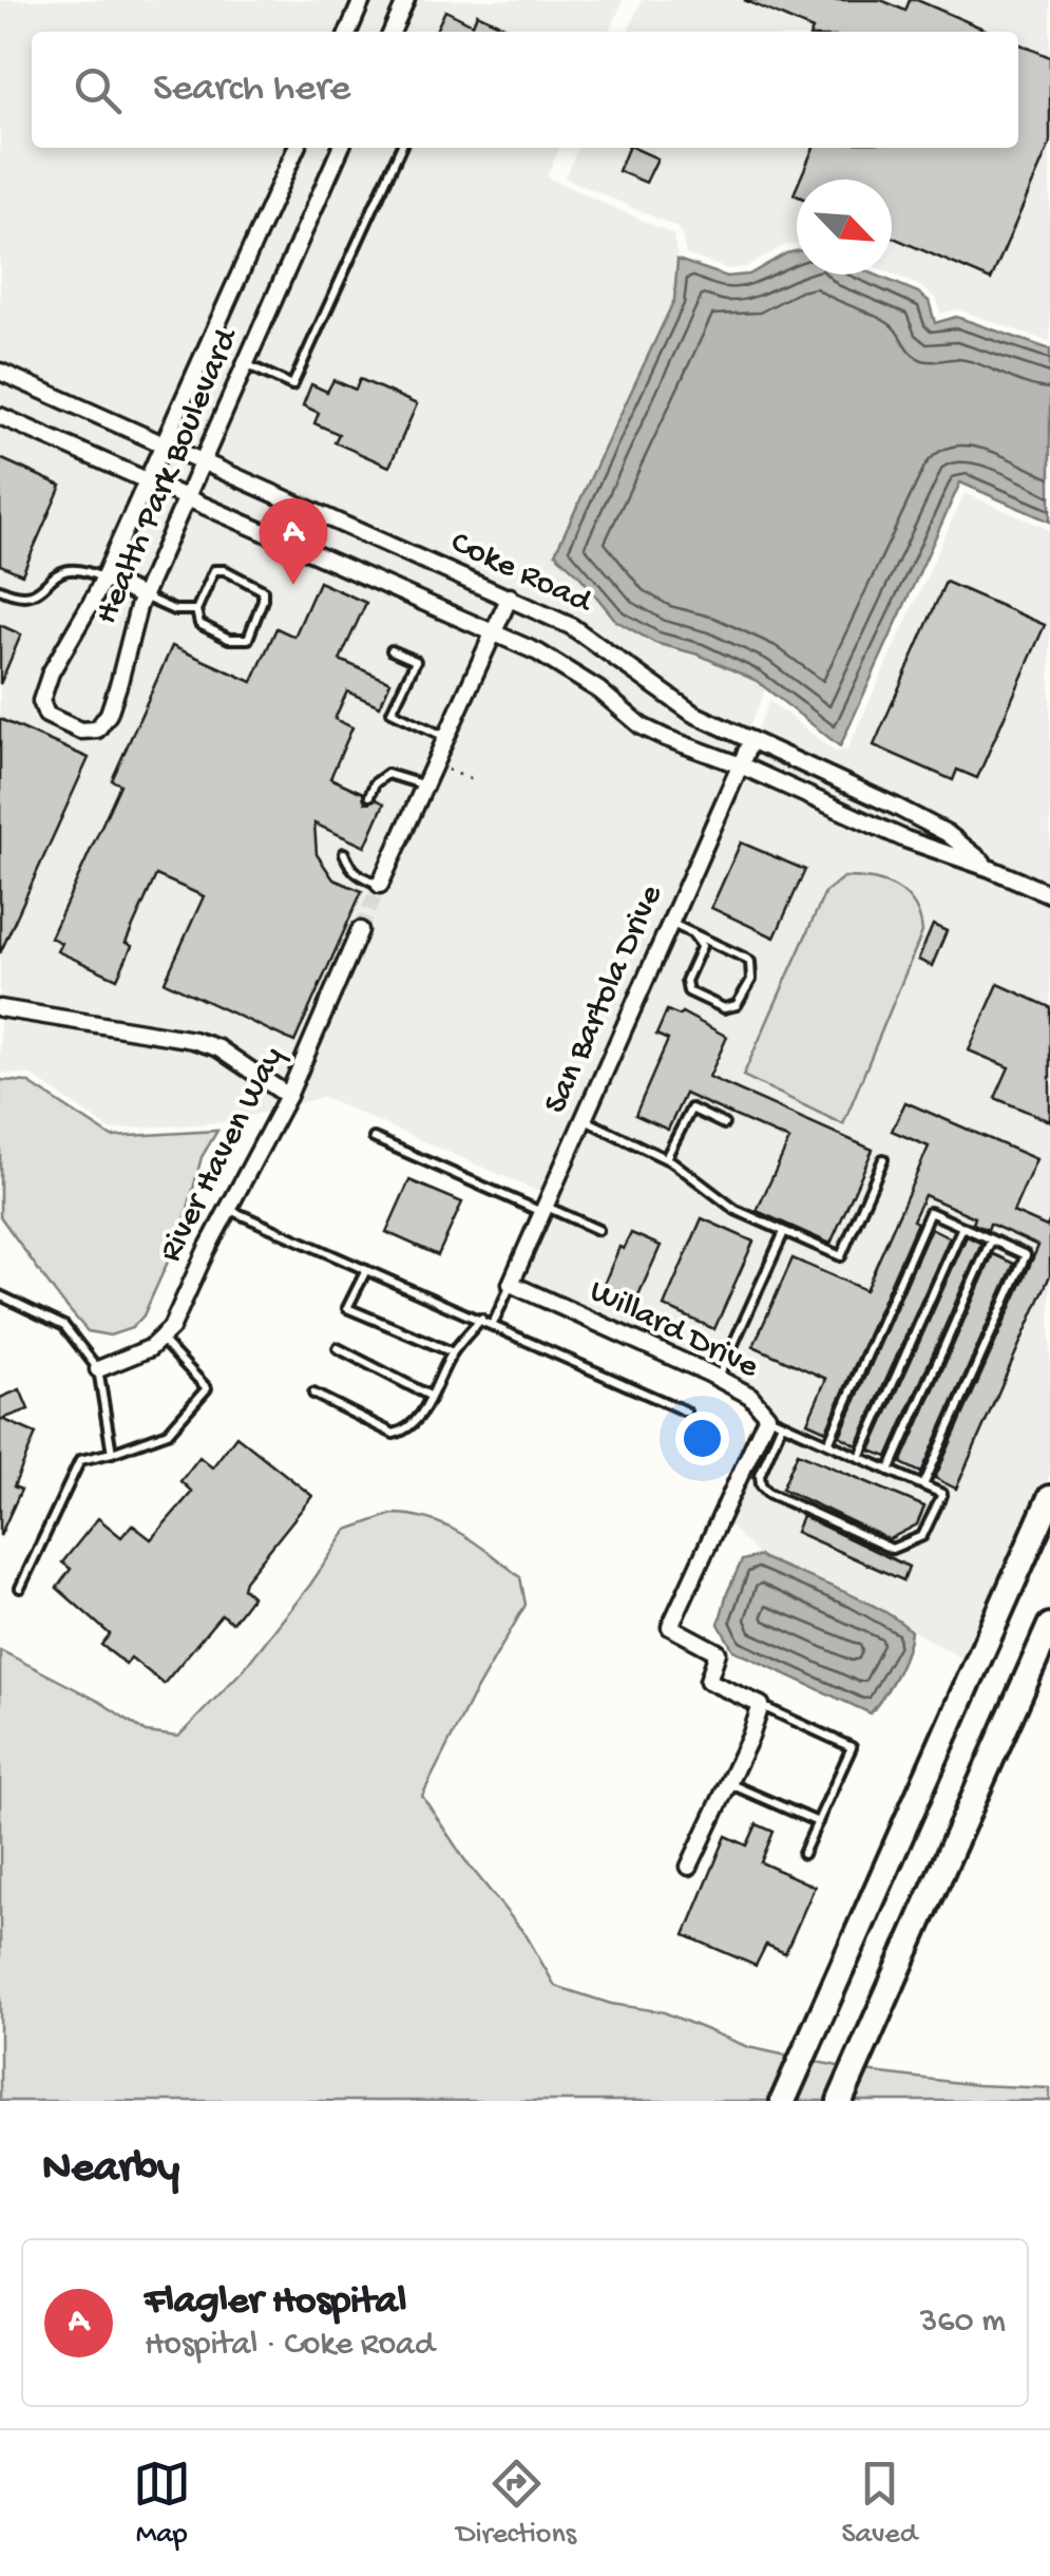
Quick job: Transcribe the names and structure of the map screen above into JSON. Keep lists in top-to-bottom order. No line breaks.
{"streets":{"street":["Health Park Boulevard","Coke Road","San Bartola Drive","River Haven Way","Willard Drive"]},"crossings":[["Health Park Boulevard","Coke Road"],["Coke Road","San Bartola Drive"],["San Bartola Drive","Willard Drive"]],"north":"bottom right","page":{"search":"Search here","pins":"A","heading":"Nearby","list":[{"mark":"A","name":"Flagler Hospital","note":"Hospital · Coke Road","value":"360 m"}],"nav":["Map","Directions","Saved"]}}
